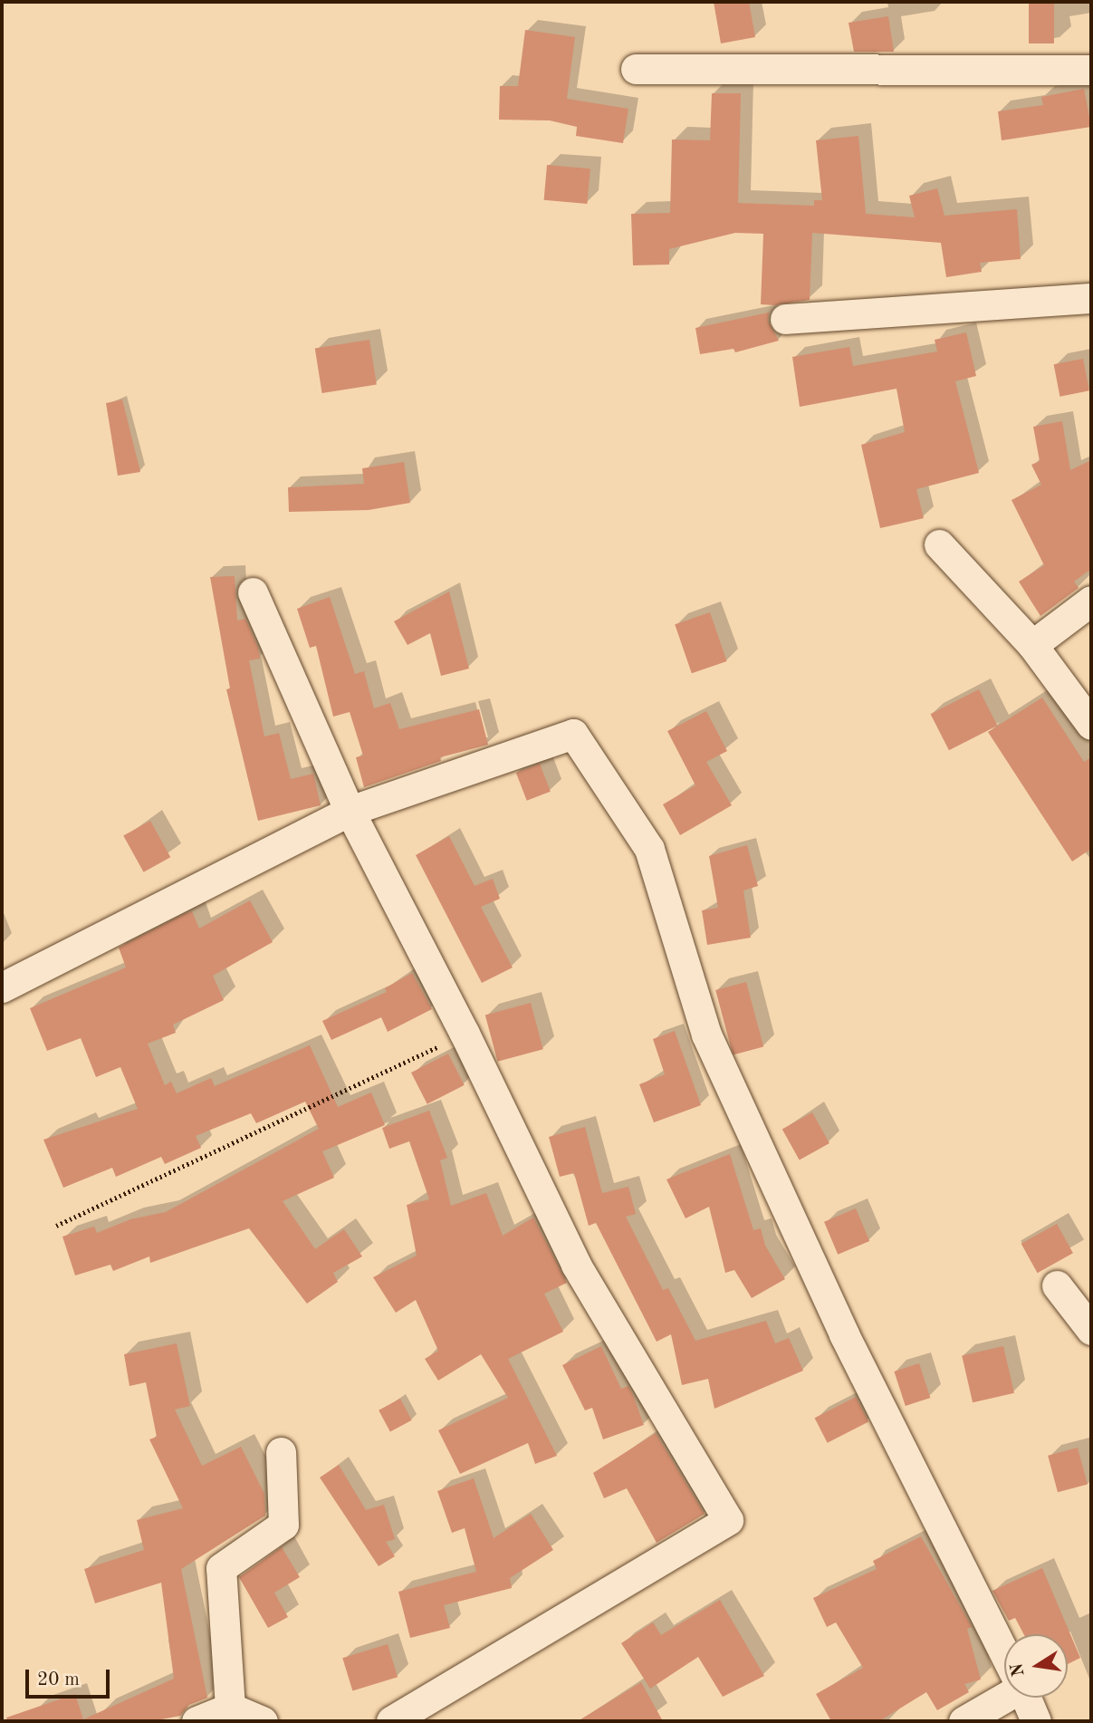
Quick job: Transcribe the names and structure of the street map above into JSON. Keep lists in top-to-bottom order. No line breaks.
{"scale_bar":"20 m","north":"left"}
